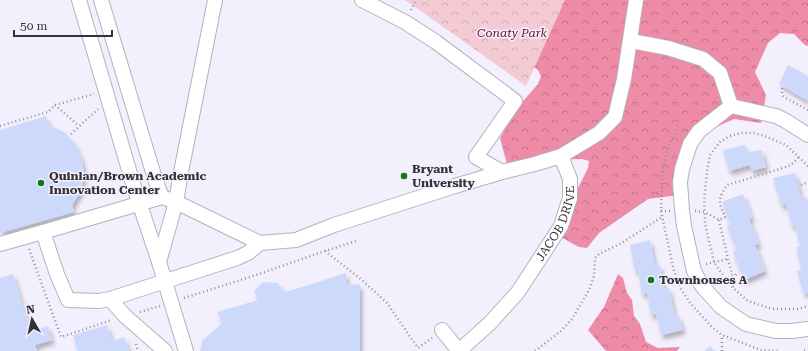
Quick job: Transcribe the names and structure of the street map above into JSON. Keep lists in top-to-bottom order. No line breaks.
{"streets":{"street":["JACOB DRIVE"]},"parks":["Conaty Park"],"places":["Bryant University","Quinlan/Brown Academic Innovation Center","Townhouses A"],"scale_bar":"50 m","north":"top"}
